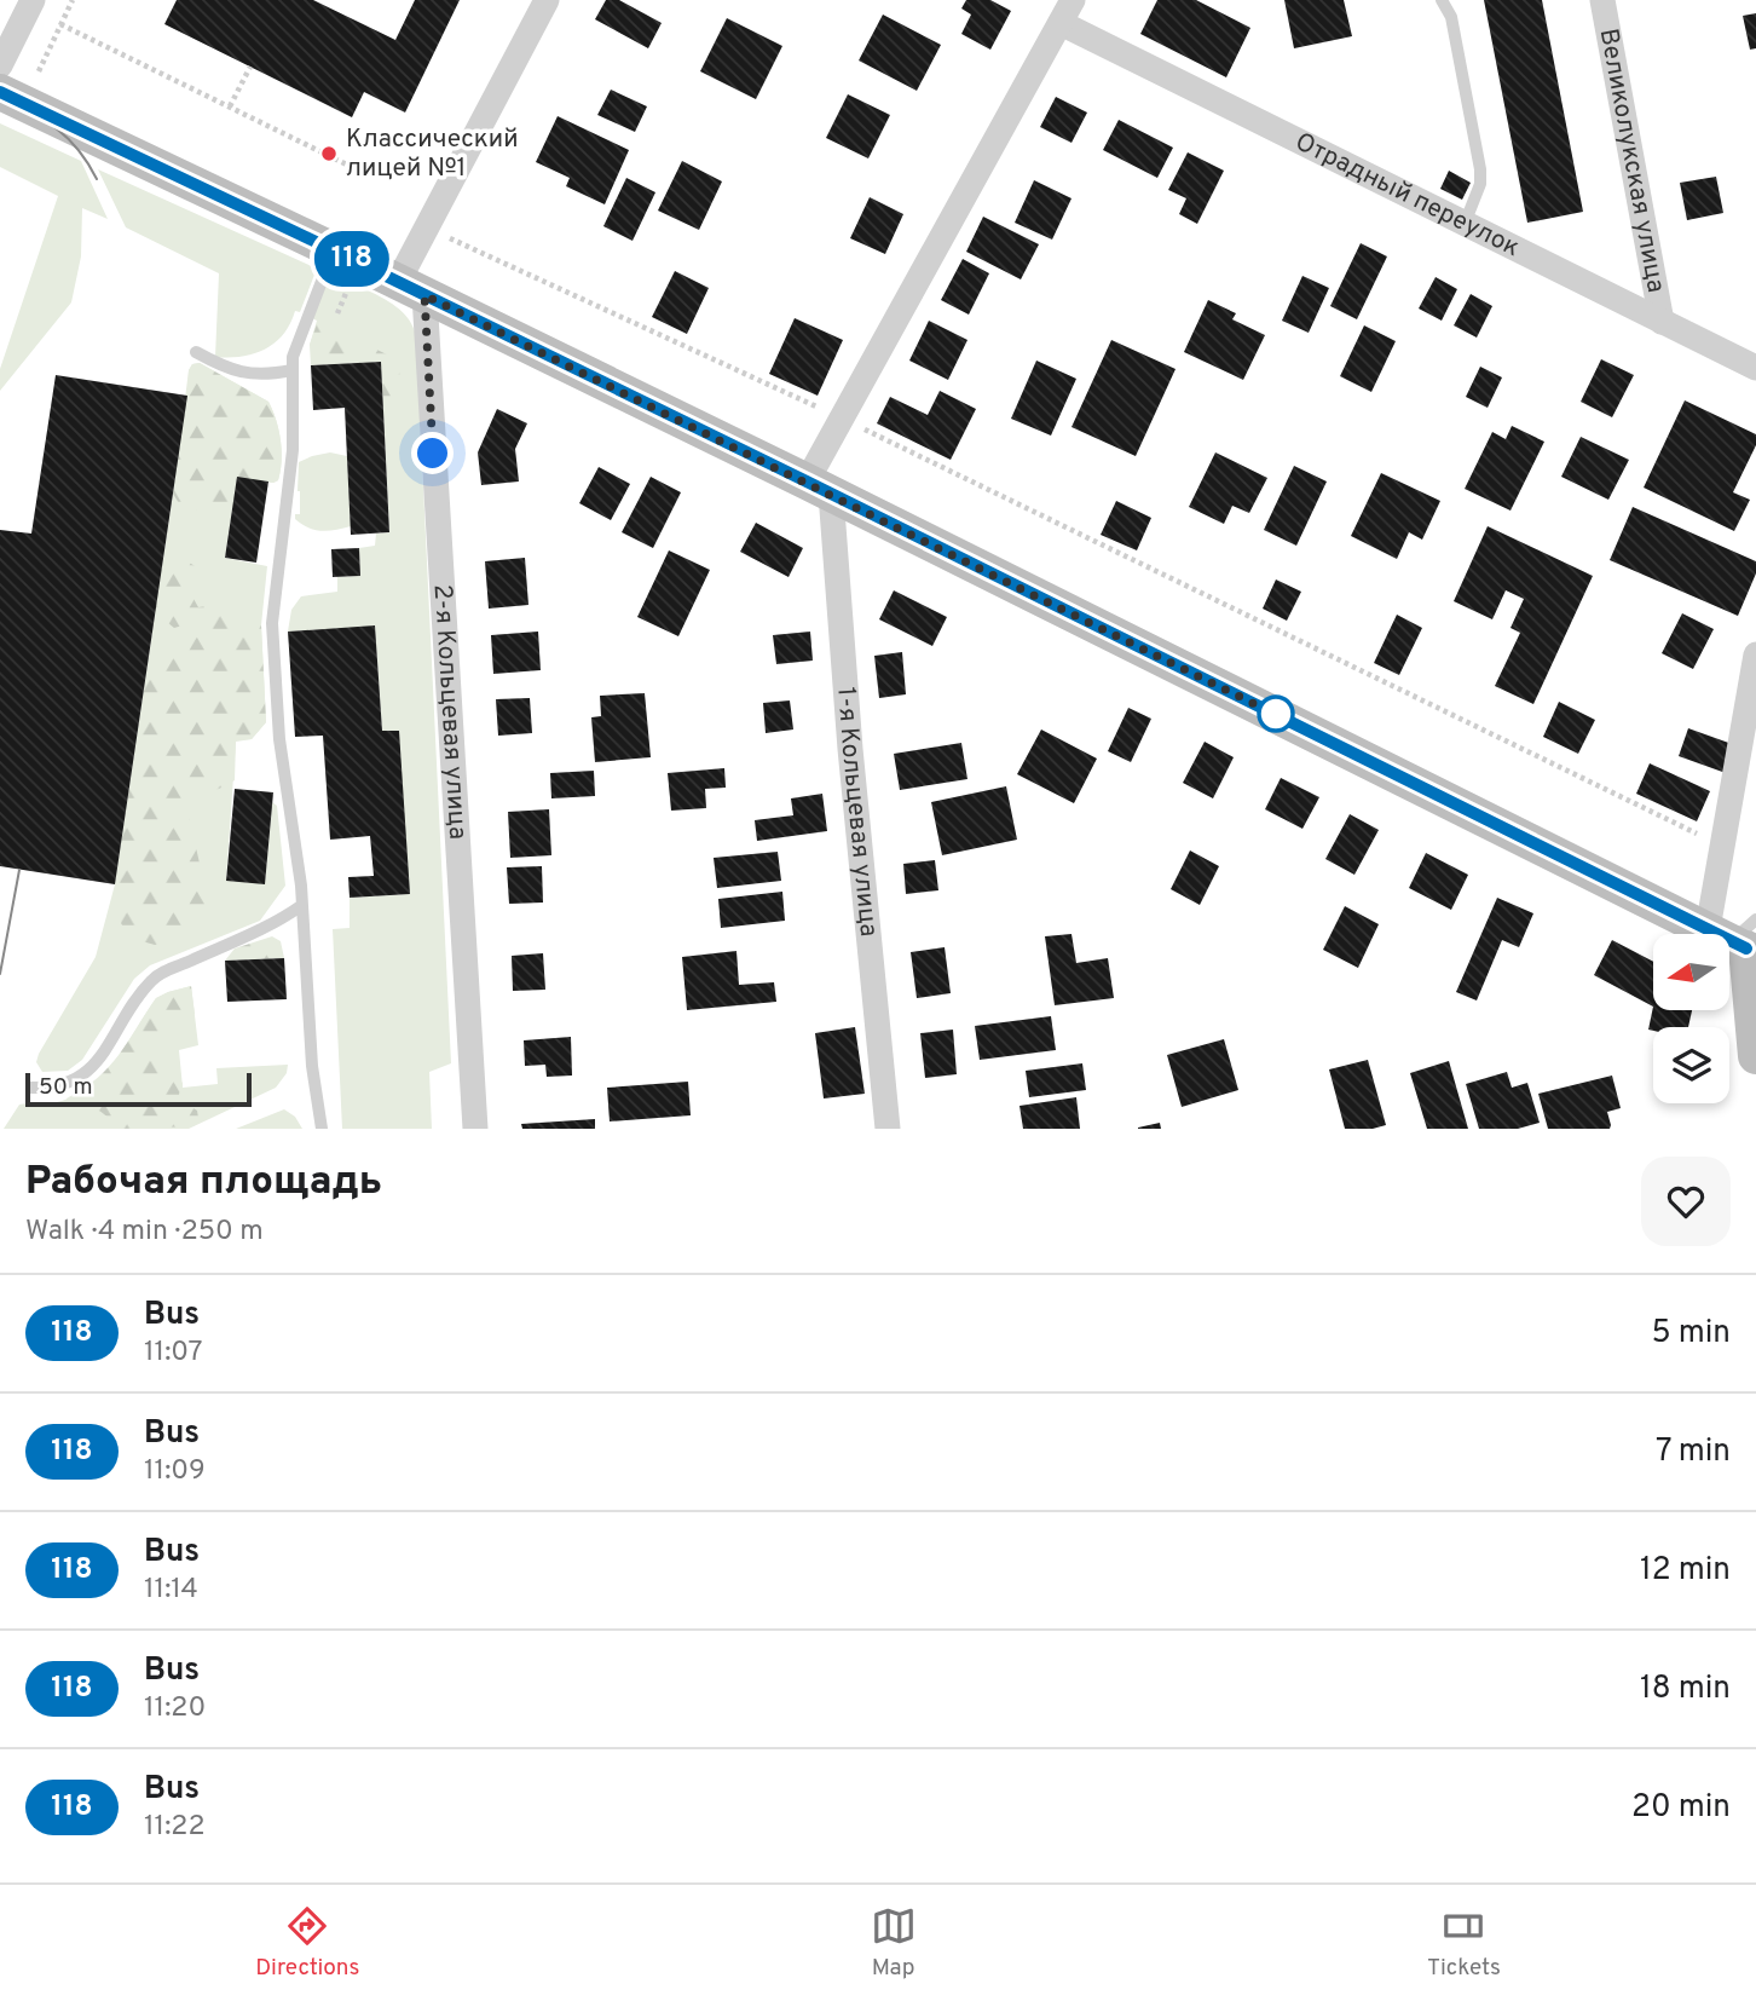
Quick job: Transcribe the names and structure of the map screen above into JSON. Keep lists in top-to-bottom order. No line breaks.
{"streets":{"street":["Великолукская улица","Отрадный переулок","2-я Кольцевая улица","1-я Кольцевая улица"]},"crossings":[["Великолукская улица","Отрадный переулок"]],"places":["Классический лицей №1"],"lines":["bus line 118"],"scale_bar":"50 m","north":"left","page":{"on_map":"118","scale":"50 m","heading":["Рабочая площадь","Walk · 4 min · 250 m"],"list":[{"mark":"118","name":"Bus","note":"11:07","value":"5 min"},{"mark":"118","name":"Bus","note":"11:09","value":"7 min"},{"mark":"118","name":"Bus","note":"11:14","value":"12 min"},{"mark":"118","name":"Bus","note":"11:20","value":"18 min"},{"mark":"118","name":"Bus","note":"11:22","value":"20 min"}],"tabs":["Directions","Map","Tickets"]}}
